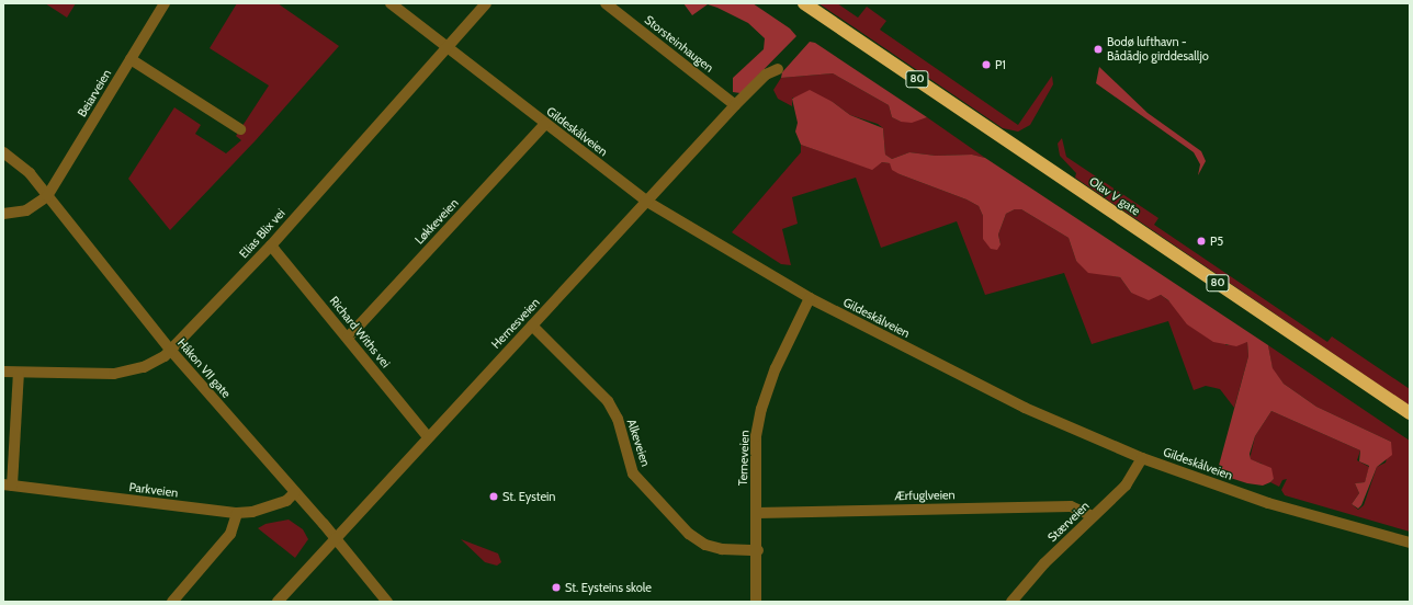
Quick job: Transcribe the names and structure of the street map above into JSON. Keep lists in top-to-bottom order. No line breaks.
{"streets":{"highway":["80","Olav V gate"],"street":["Storsteinhaugen","Beiarveien","Gildeskålveien","Løkkeveien","Elias Blix vei","Hernesveien","Richard Withs vei","Håkon VII gate","Alkeveien","Terneveien","Parkveien","Ærfuglveien","Stærveien"]},"crossings":[["Storsteinhaugen","Hernesveien"],["Beiarveien","Håkon VII gate"],["Gildeskålveien","Løkkeveien"],["Gildeskålveien","Elias Blix vei"],["Gildeskålveien","Hernesveien"],["Gildeskålveien","Terneveien"],["Gildeskålveien","Stærveien"],["Løkkeveien","Richard Withs vei"],["Elias Blix vei","Richard Withs vei"],["Elias Blix vei","Håkon VII gate"],["Hernesveien","Richard Withs vei"],["Hernesveien","Håkon VII gate"],["Hernesveien","Alkeveien"],["Håkon VII gate","Parkveien"],["Alkeveien","Terneveien"],["Terneveien","Ærfuglveien"],["Ærfuglveien","Stærveien"]],"places":["Bodø lufthavn - Bådådjo girddesalljo","P1","P5","St. Eystein","St. Eysteins skole"]}
